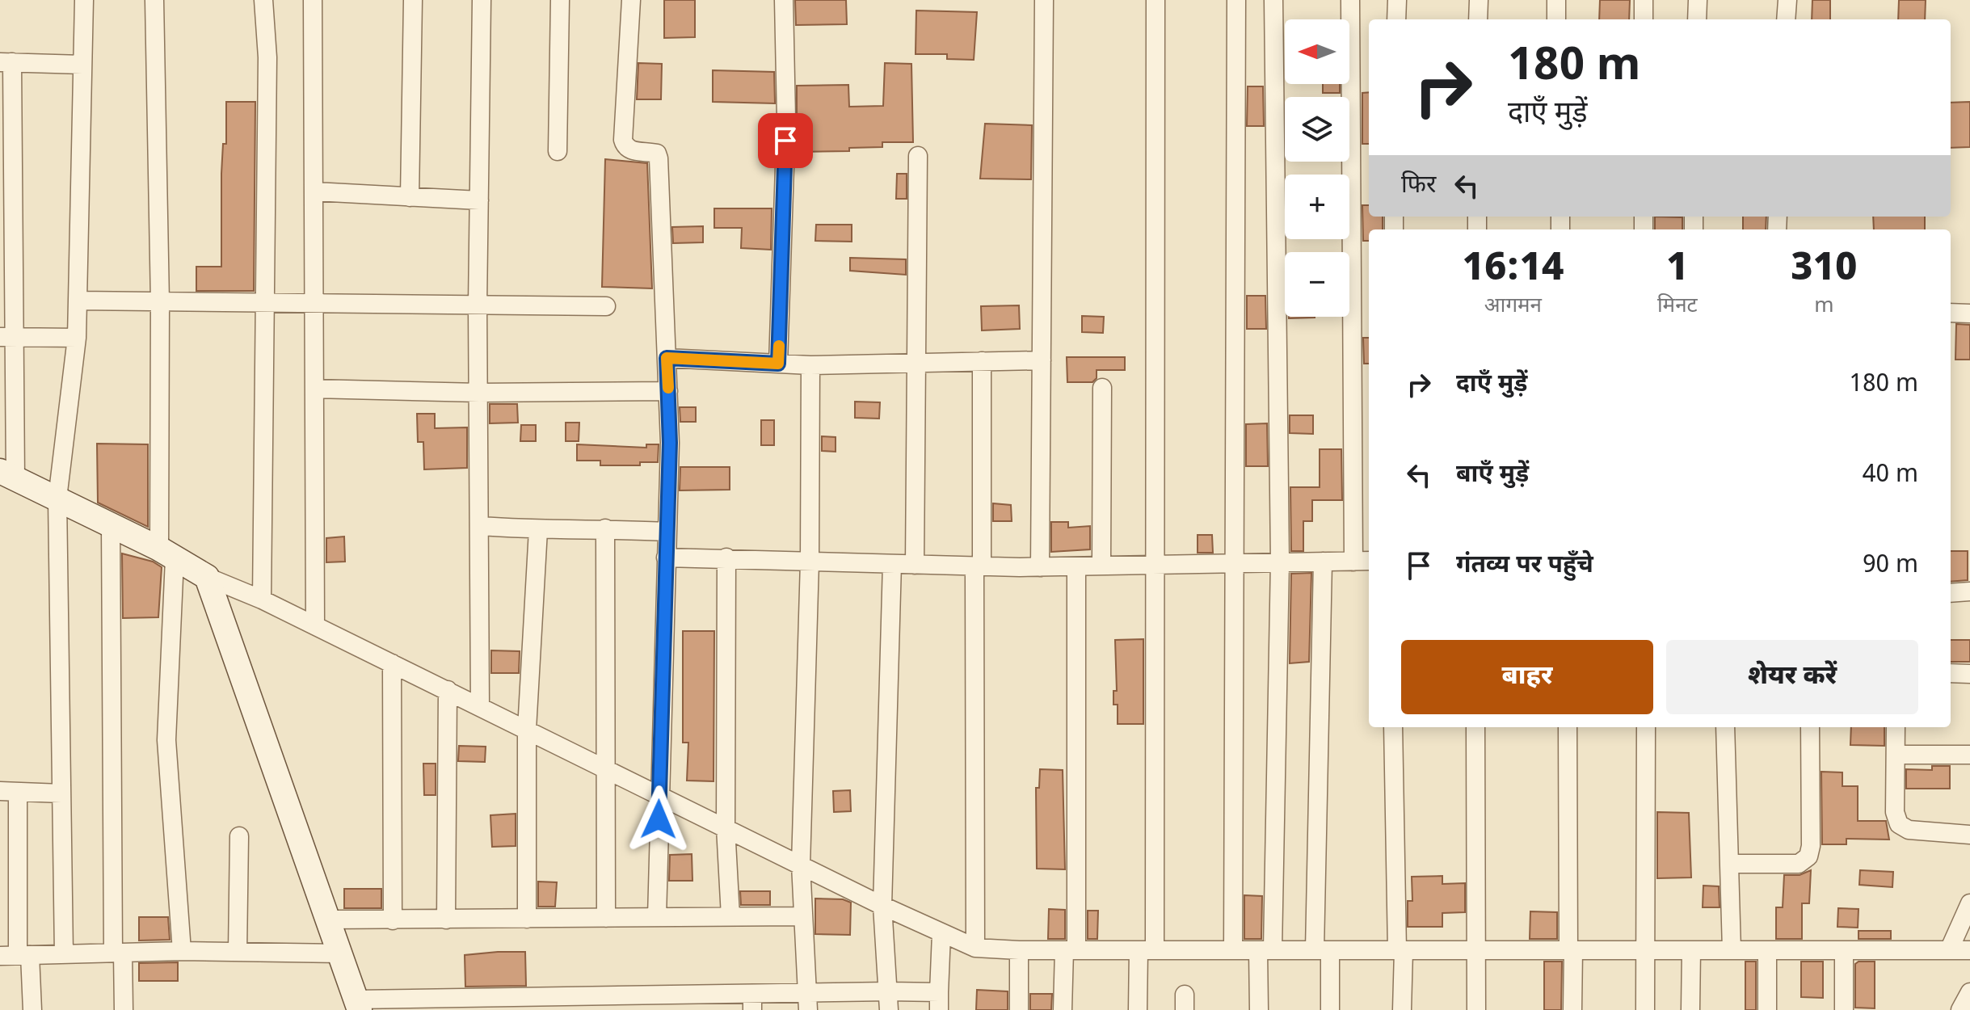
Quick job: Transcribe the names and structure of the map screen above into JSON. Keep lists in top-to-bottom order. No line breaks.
{"north":"left","page":{"map_buttons":["+","−"],"turn":["180 m","दाएँ मुड़ें"],"then":"फिर","eta":["16:14","आगमन","1","मिनट","310","m"],"list":[{"name":"दाएँ मुड़ें","value":"180 m"},{"name":"बाएँ मुड़ें","value":"40 m"},{"name":"गंतव्य पर पहुँचे","value":"90 m"}],"buttons":["बाहर","शेयर करें"]}}
